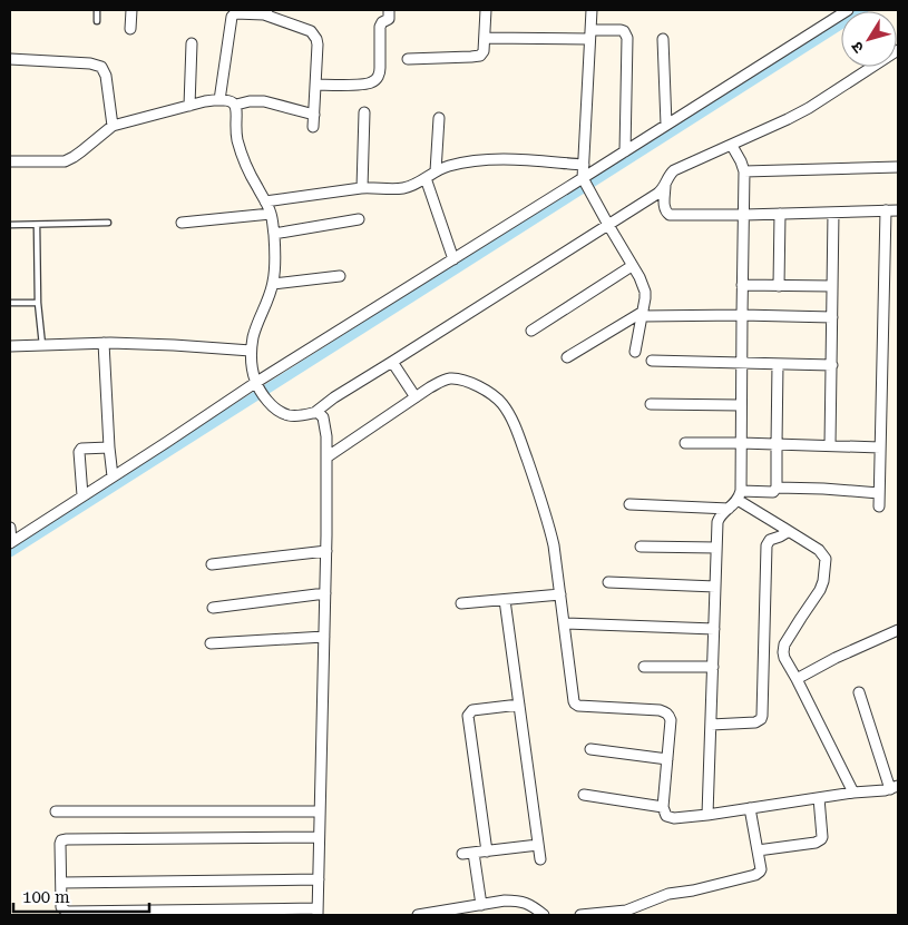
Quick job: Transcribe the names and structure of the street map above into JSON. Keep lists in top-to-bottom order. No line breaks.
{"scale_bar":"100 m","north":"bottom left"}
